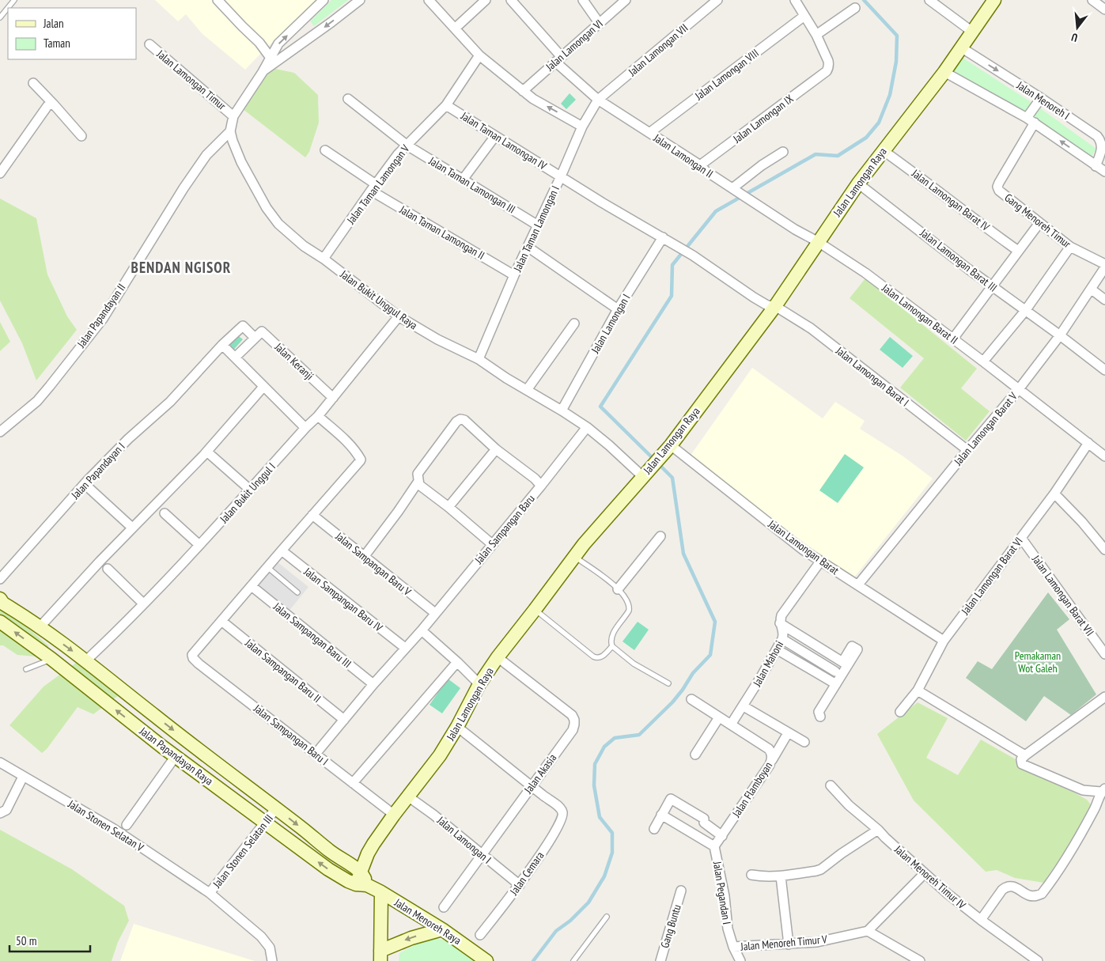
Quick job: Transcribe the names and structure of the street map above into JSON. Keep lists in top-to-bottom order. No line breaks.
{"streets":{"main road":["Jalan Lamongan Raya","Jalan Papandayan Raya","Jalan Menoreh Raya"],"street":["Jalan Lamongan VI","Jalan Lamongan VII","Jalan Lamongan VIII","Jalan Lamongan Timur","Jalan Menoreh I","Jalan Lamongan IX","Jalan Taman Lamongan IV","Jalan Lamongan II","Jalan Taman Lamongan V","Jalan Taman Lamongan III","Jalan Lamongan Barat IV","Gang Menoreh Timur","Jalan Taman Lamongan I","Jalan Taman Lamongan II","Jalan Lamongan Barat III","Jalan Bukit Unggul Raya","Jalan Lamongan Barat II","Jalan Papandayan II","Jalan Lamongan I","Jalan Keranji","Jalan Lamongan Barat I","Jalan Lamongan Barat V","Jalan Papandayan I","Jalan Bukit Unggul I","Jalan Sampangan Baru","Jalan Lamongan Barat","Jalan Sampangan Baru V","Jalan Lamongan Barat VI","Jalan Lamongan Barat VII","Jalan Sampangan Baru IV","Jalan Sampangan Baru III","Jalan Mahoni","Jalan Sampangan Baru II","Jalan Sampangan Baru I","Jalan Akasia","Jalan Flamboyan","Jalan Stonen Selatan V","Jalan Stonen Selatan III","Jalan Cemara","Jalan Menoreh Timur IV","Jalan Pegandan I","Gang Buntu","Jalan Menoreh Timur V"]},"crossings":[["Jalan Lamongan VI","Jalan Lamongan II"],["Jalan Lamongan VII","Jalan Lamongan II"],["Jalan Lamongan VII","Jalan Taman Lamongan I"],["Jalan Lamongan VIII","Jalan Lamongan II"],["Jalan Lamongan Timur","Jalan Bukit Unggul Raya"],["Jalan Menoreh I","Jalan Lamongan Raya"],["Jalan Lamongan IX","Jalan Lamongan II"],["Jalan Taman Lamongan IV","Jalan Taman Lamongan V"],["Jalan Taman Lamongan IV","Jalan Taman Lamongan I"],["Jalan Lamongan II","Jalan Lamongan Raya"],["Jalan Lamongan II","Jalan Taman Lamongan I"],["Jalan Lamongan II","Jalan Lamongan Barat II"],["Jalan Lamongan Raya","Jalan Lamongan Barat IV"],["Jalan Lamongan Raya","Jalan Lamongan Barat III"],["Jalan Lamongan Raya","Jalan Bukit Unggul Raya"],["Jalan Lamongan Raya","Jalan Lamongan Barat II"],["Jalan Lamongan Raya","Jalan Lamongan I"],["Jalan Lamongan Raya","Jalan Lamongan Barat I"],["Jalan Lamongan Raya","Jalan Lamongan Barat"],["Jalan Lamongan Raya","Jalan Sampangan Baru I"],["Jalan Lamongan Raya","Jalan Papandayan Raya"],["Jalan Lamongan Raya","Jalan Akasia"],["Jalan Lamongan Raya","Jalan Menoreh Raya"],["Jalan Taman Lamongan V","Jalan Taman Lamongan III"],["Jalan Taman Lamongan V","Jalan Taman Lamongan II"],["Jalan Taman Lamongan V","Jalan Bukit Unggul Raya"],["Jalan Taman Lamongan III","Jalan Taman Lamongan I"],["Gang Menoreh Timur","Jalan Lamongan Barat V"],["Jalan Taman Lamongan I","Jalan Taman Lamongan II"],["Jalan Taman Lamongan I","Jalan Bukit Unggul Raya"],["Jalan Lamongan Barat III","Jalan Lamongan Barat V"],["Jalan Bukit Unggul Raya","Jalan Papandayan II"],["Jalan Bukit Unggul Raya","Jalan Lamongan I"],["Jalan Bukit Unggul Raya","Jalan Bukit Unggul I"],["Jalan Bukit Unggul Raya","Jalan Sampangan Baru"],["Jalan Lamongan Barat II","Jalan Lamongan Barat V"],["Jalan Lamongan Barat II","Jalan Lamongan Barat VI"],["Jalan Lamongan I","Jalan Akasia"],["Jalan Lamongan I","Jalan Cemara"],["Jalan Keranji","Jalan Bukit Unggul I"],["Jalan Lamongan Barat I","Jalan Lamongan Barat V"],["Jalan Lamongan Barat V","Jalan Lamongan Barat"],["Jalan Bukit Unggul I","Jalan Papandayan Raya"],["Jalan Sampangan Baru","Jalan Sampangan Baru V"],["Jalan Sampangan Baru","Jalan Sampangan Baru IV"],["Jalan Sampangan Baru","Jalan Sampangan Baru III"],["Jalan Sampangan Baru","Jalan Sampangan Baru II"],["Jalan Sampangan Baru","Jalan Sampangan Baru I"],["Jalan Lamongan Barat","Jalan Lamongan Barat VI"],["Jalan Lamongan Barat","Jalan Mahoni"],["Jalan Lamongan Barat VI","Jalan Lamongan Barat VII"],["Jalan Mahoni","Jalan Flamboyan"],["Jalan Sampangan Baru II","Jalan Sampangan Baru I"],["Jalan Papandayan Raya","Jalan Stonen Selatan III"],["Jalan Papandayan Raya","Jalan Menoreh Raya"],["Jalan Akasia","Jalan Cemara"],["Jalan Flamboyan","Jalan Pegandan I"],["Jalan Stonen Selatan V","Jalan Stonen Selatan III"],["Jalan Pegandan I","Jalan Menoreh Timur V"]],"districts":["BENDAN NGISOR"],"parks":["Pemakaman Wot Galeh"],"legend":["Jalan","Taman"],"scale_bar":"50 m","north":"bottom"}
